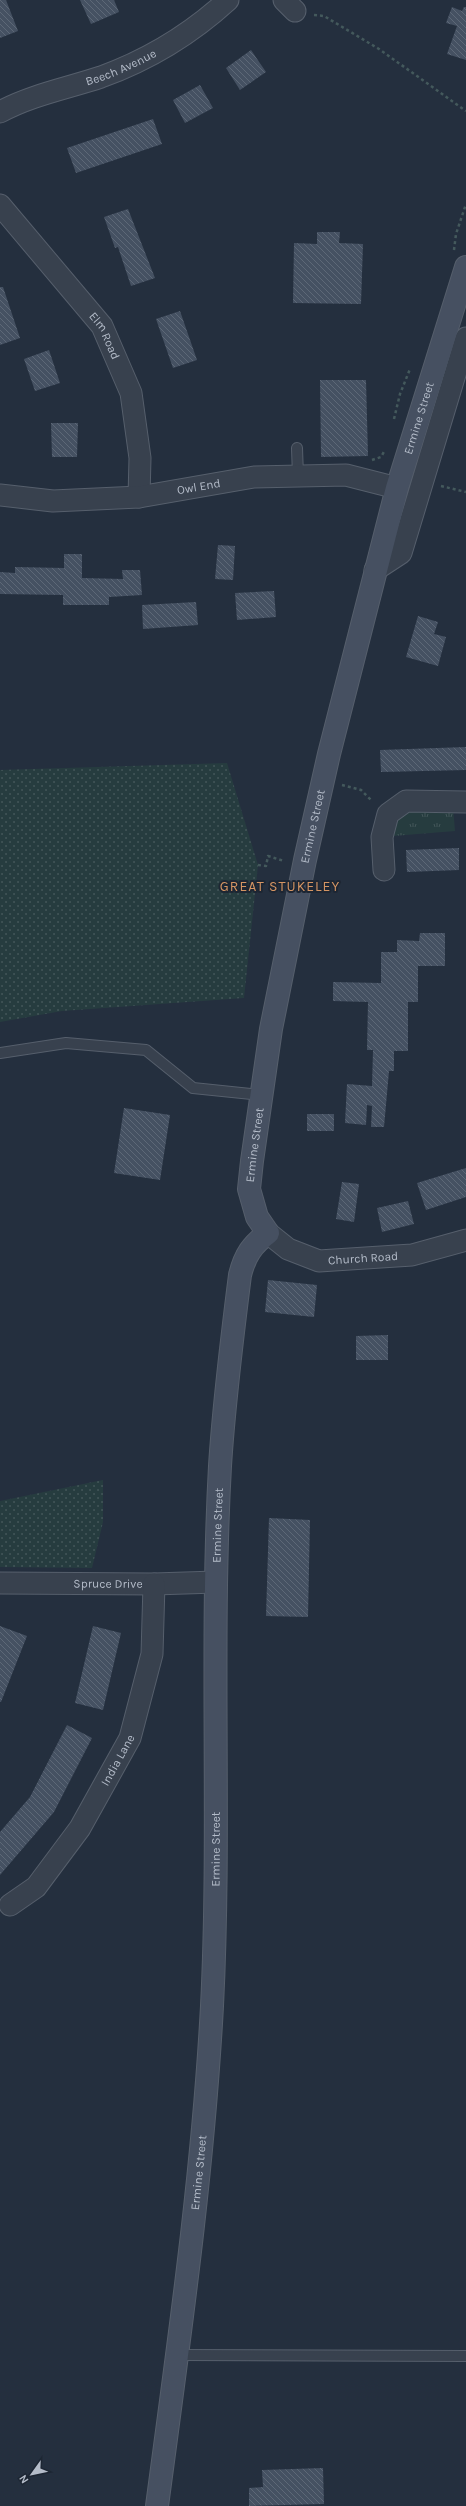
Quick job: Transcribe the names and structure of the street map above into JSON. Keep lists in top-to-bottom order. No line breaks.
{"streets":{"street":["Beech Avenue","Elm Road","Ermine Street","Owl End","Church Road","Spruce Drive","India Lane"]},"crossings":[["Elm Road","Owl End"],["Ermine Street","Owl End"],["Ermine Street","Church Road"],["Ermine Street","Spruce Drive"],["Spruce Drive","India Lane"]],"districts":["GREAT STUKELEY"],"north":"bottom left"}
